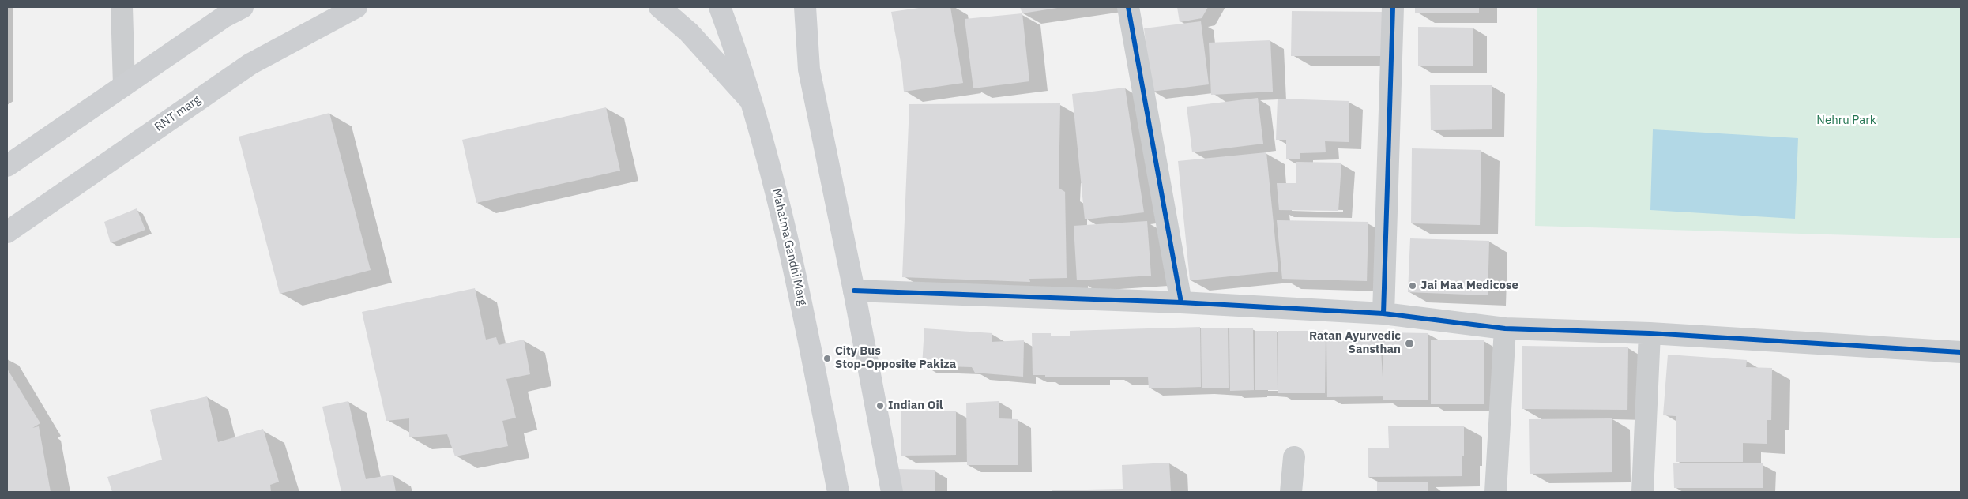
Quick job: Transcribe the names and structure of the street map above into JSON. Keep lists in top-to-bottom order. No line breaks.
{"streets":{"main road":["RNT marg","Mahatma Gandhi Marg"]},"parks":["Nehru Park"],"places":["Jai Maa Medicose","Ratan Ayurvedic Sansthan","City Bus Stop-Opposite Pakiza","Indian Oil"]}
